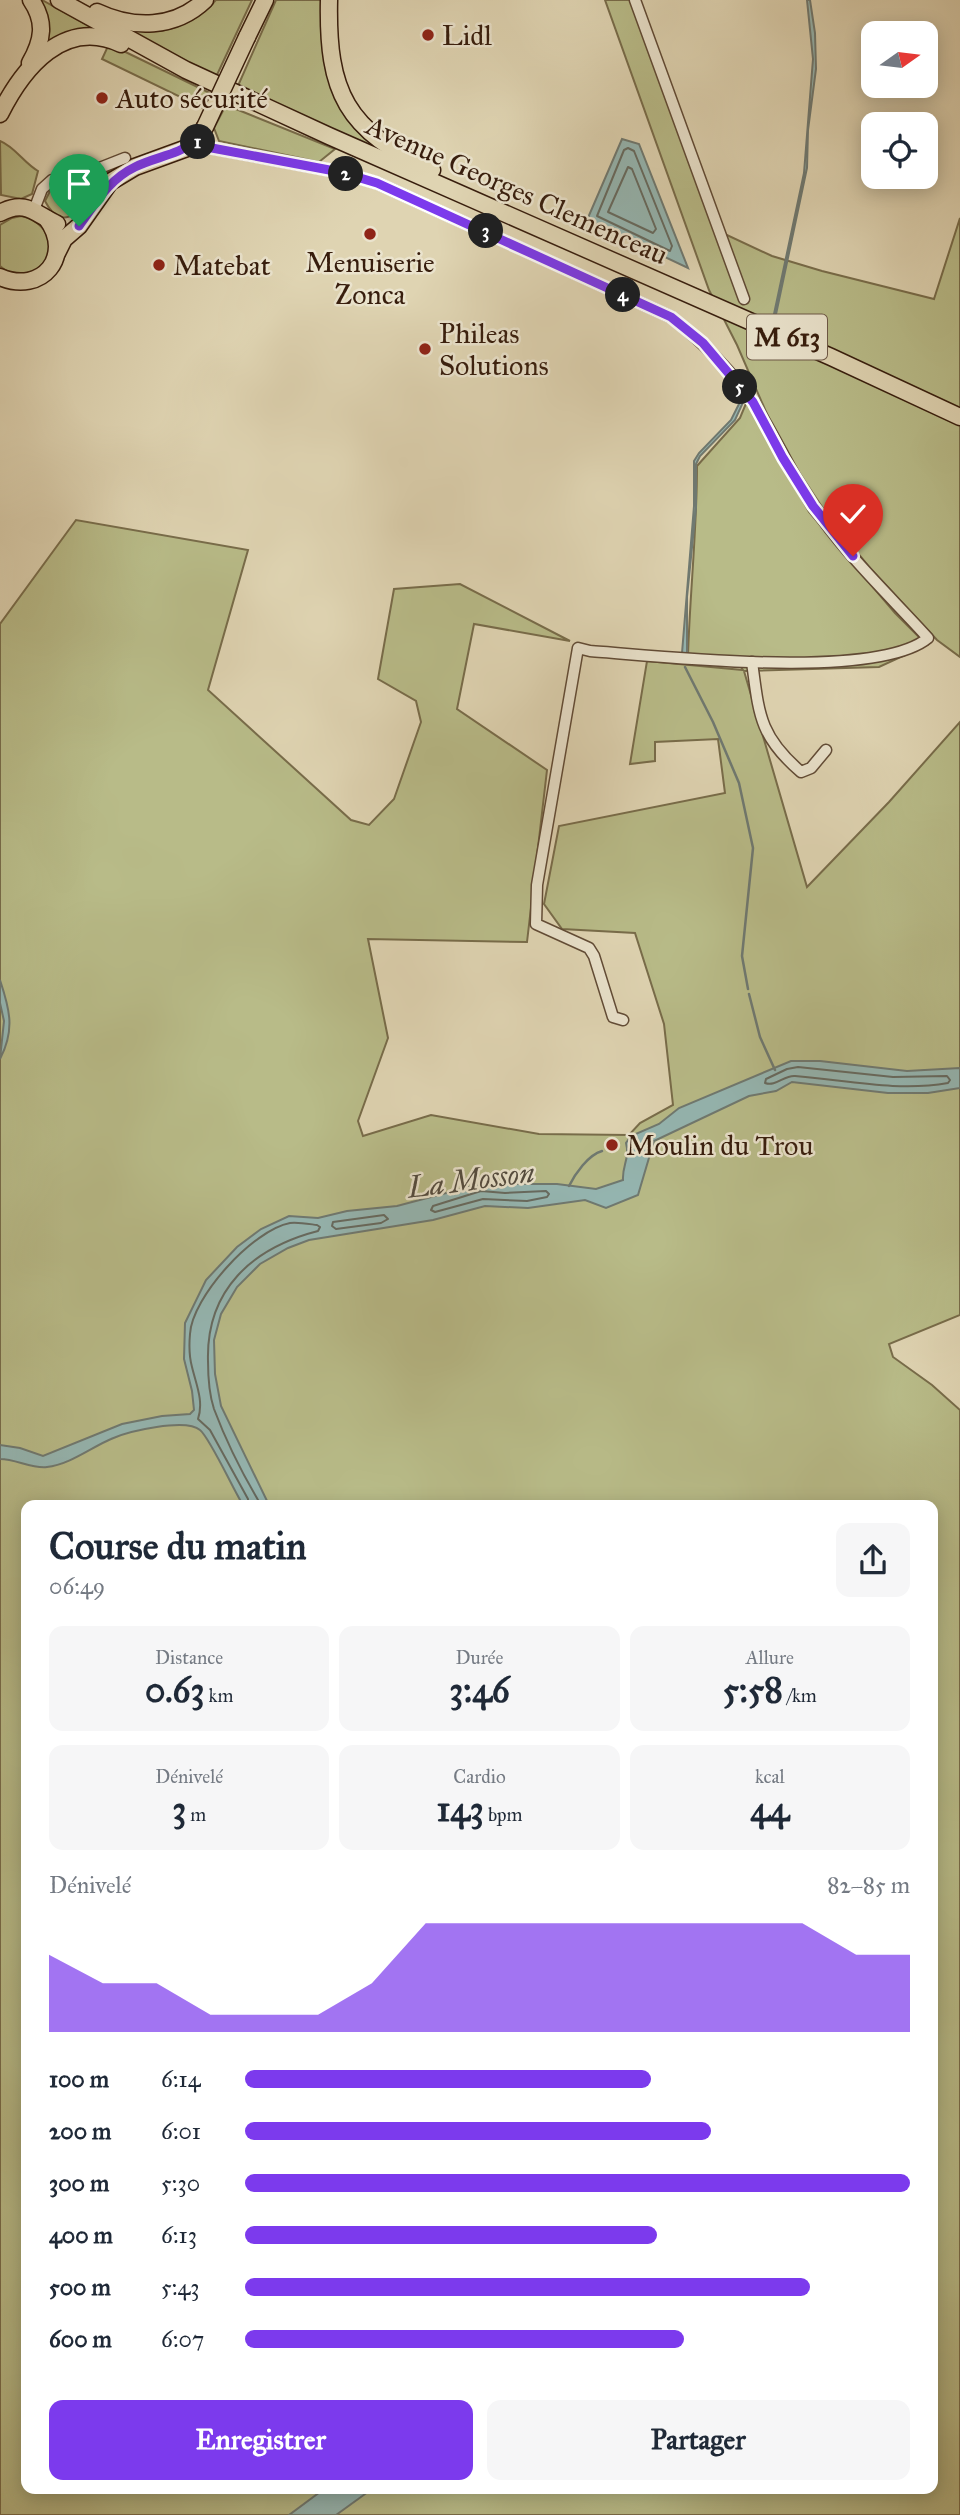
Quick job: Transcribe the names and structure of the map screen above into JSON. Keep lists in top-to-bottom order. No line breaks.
{"streets":{"main road":["Avenue Georges Clemenceau","M 613"]},"crossings":[["Avenue Georges Clemenceau","M 613"]],"water":["La Mosson"],"places":["Lidl","Auto sécurité","Menuiserie Zonca","Matebat","Phileas Solutions","Moulin du Trou"],"north":"right","page":{"pins":["1","2","3","4","5"],"heading":["Course du matin","06:49"],"stats":[["Distance","0.63 km"],["Durée","3:46"],["Allure","5:58 /km"],["Dénivelé","3 m"],["Cardio","143 bpm"],["kcal","44"]],"chart":["Dénivelé","82–85 m"],"list":[{"name":"100 m","note":"6:14"},{"name":"200 m","note":"6:01"},{"name":"300 m","note":"5:30"},{"name":"400 m","note":"6:13"},{"name":"500 m","note":"5:43"},{"name":"600 m","note":"6:07"}],"buttons":["Enregistrer","Partager"]}}
